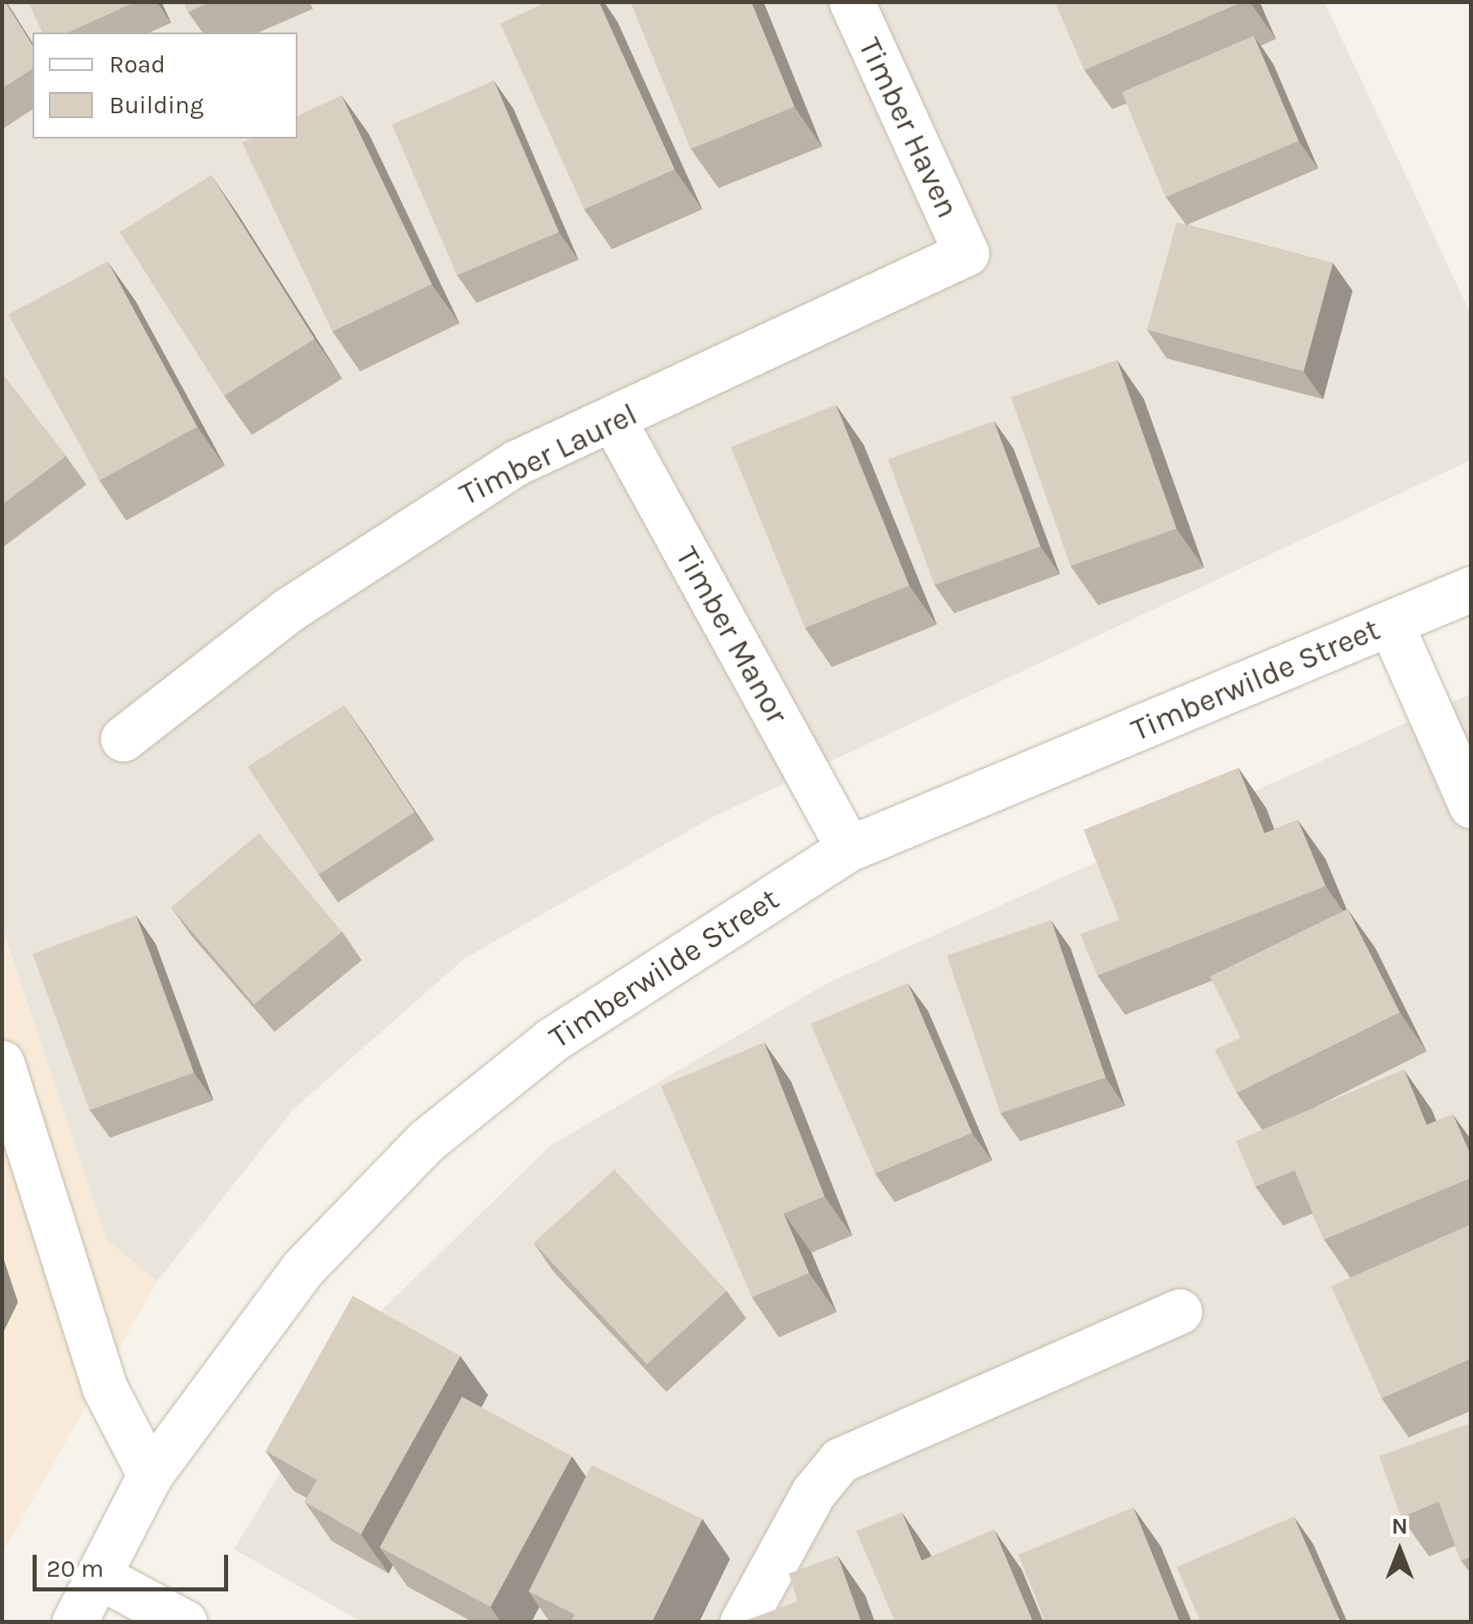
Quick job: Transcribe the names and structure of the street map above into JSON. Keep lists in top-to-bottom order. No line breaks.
{"streets":{"street":["Timber Haven","Timber Laurel","Timber Manor","Timberwilde Street"]},"crossings":[["Timber Haven","Timber Laurel"],["Timber Laurel","Timber Manor"],["Timber Manor","Timberwilde Street"]],"legend":["Road","Building"],"scale_bar":"20 m","north":"top"}
